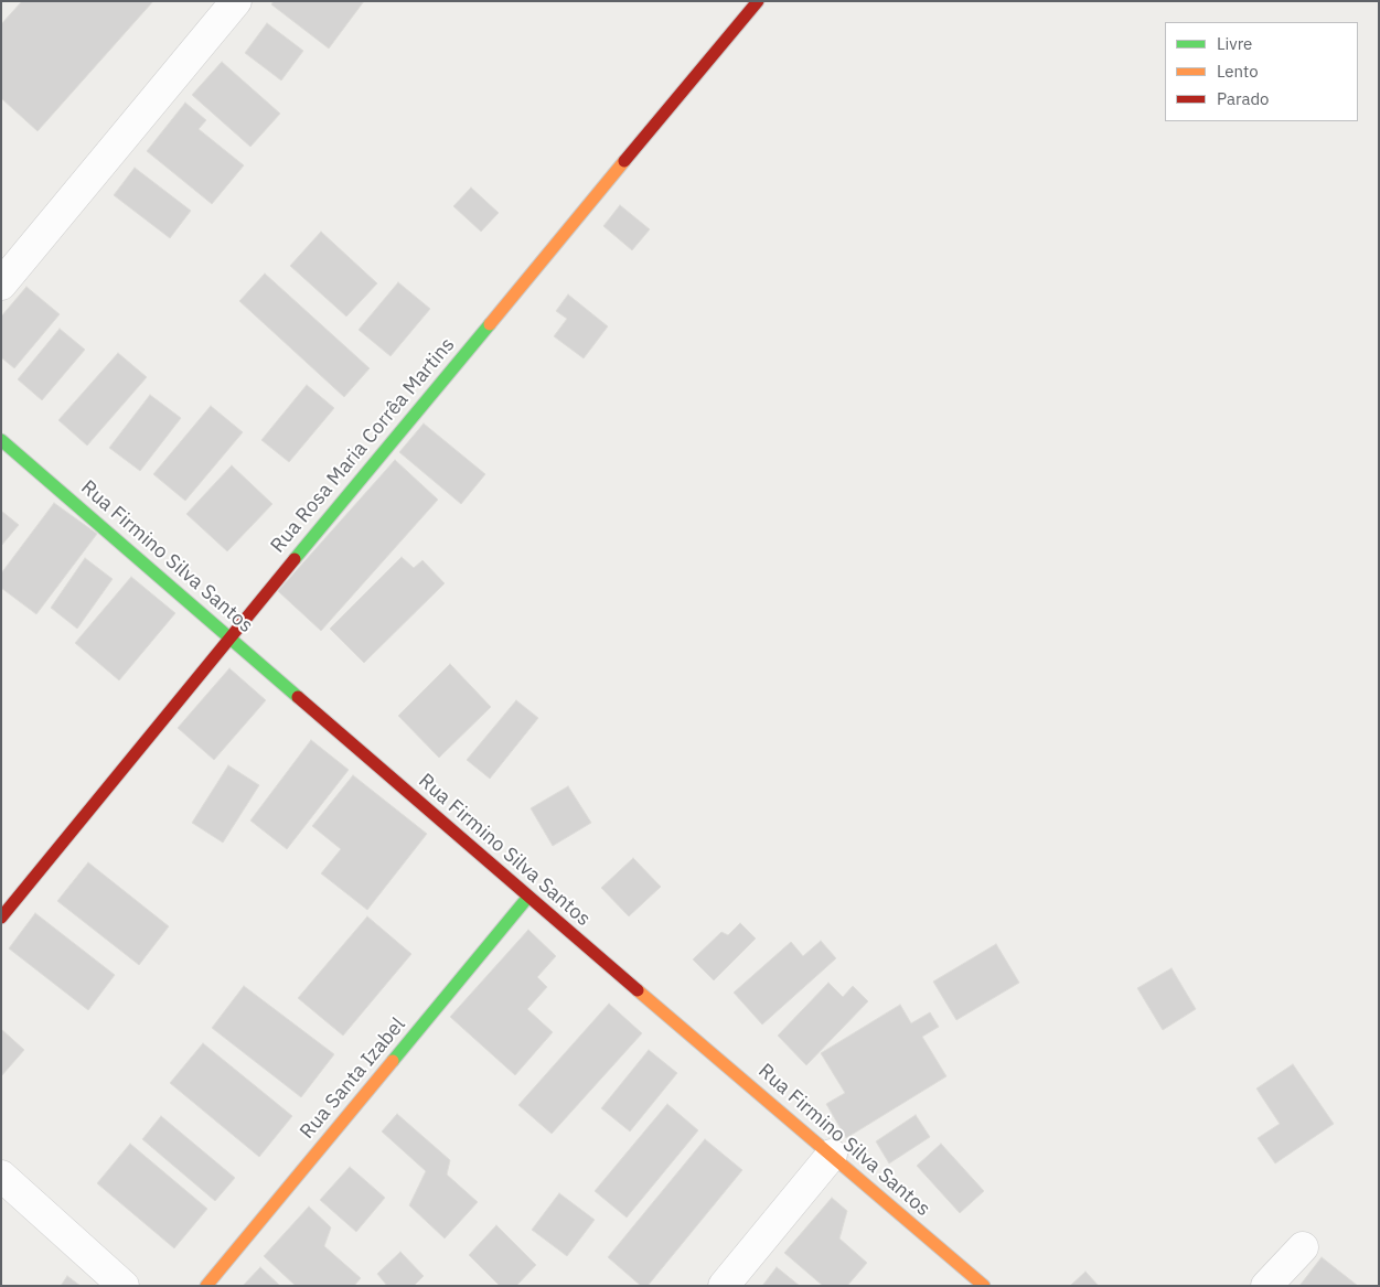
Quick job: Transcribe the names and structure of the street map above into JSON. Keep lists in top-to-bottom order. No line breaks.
{"streets":{"street":["Rua Rosa Maria Corrêa Martins","Rua Firmino Silva Santos","Rua Santa Izabel"]},"crossings":[["Rua Rosa Maria Corrêa Martins","Rua Firmino Silva Santos"],["Rua Firmino Silva Santos","Rua Santa Izabel"]],"legend":["Livre","Lento","Parado"]}
